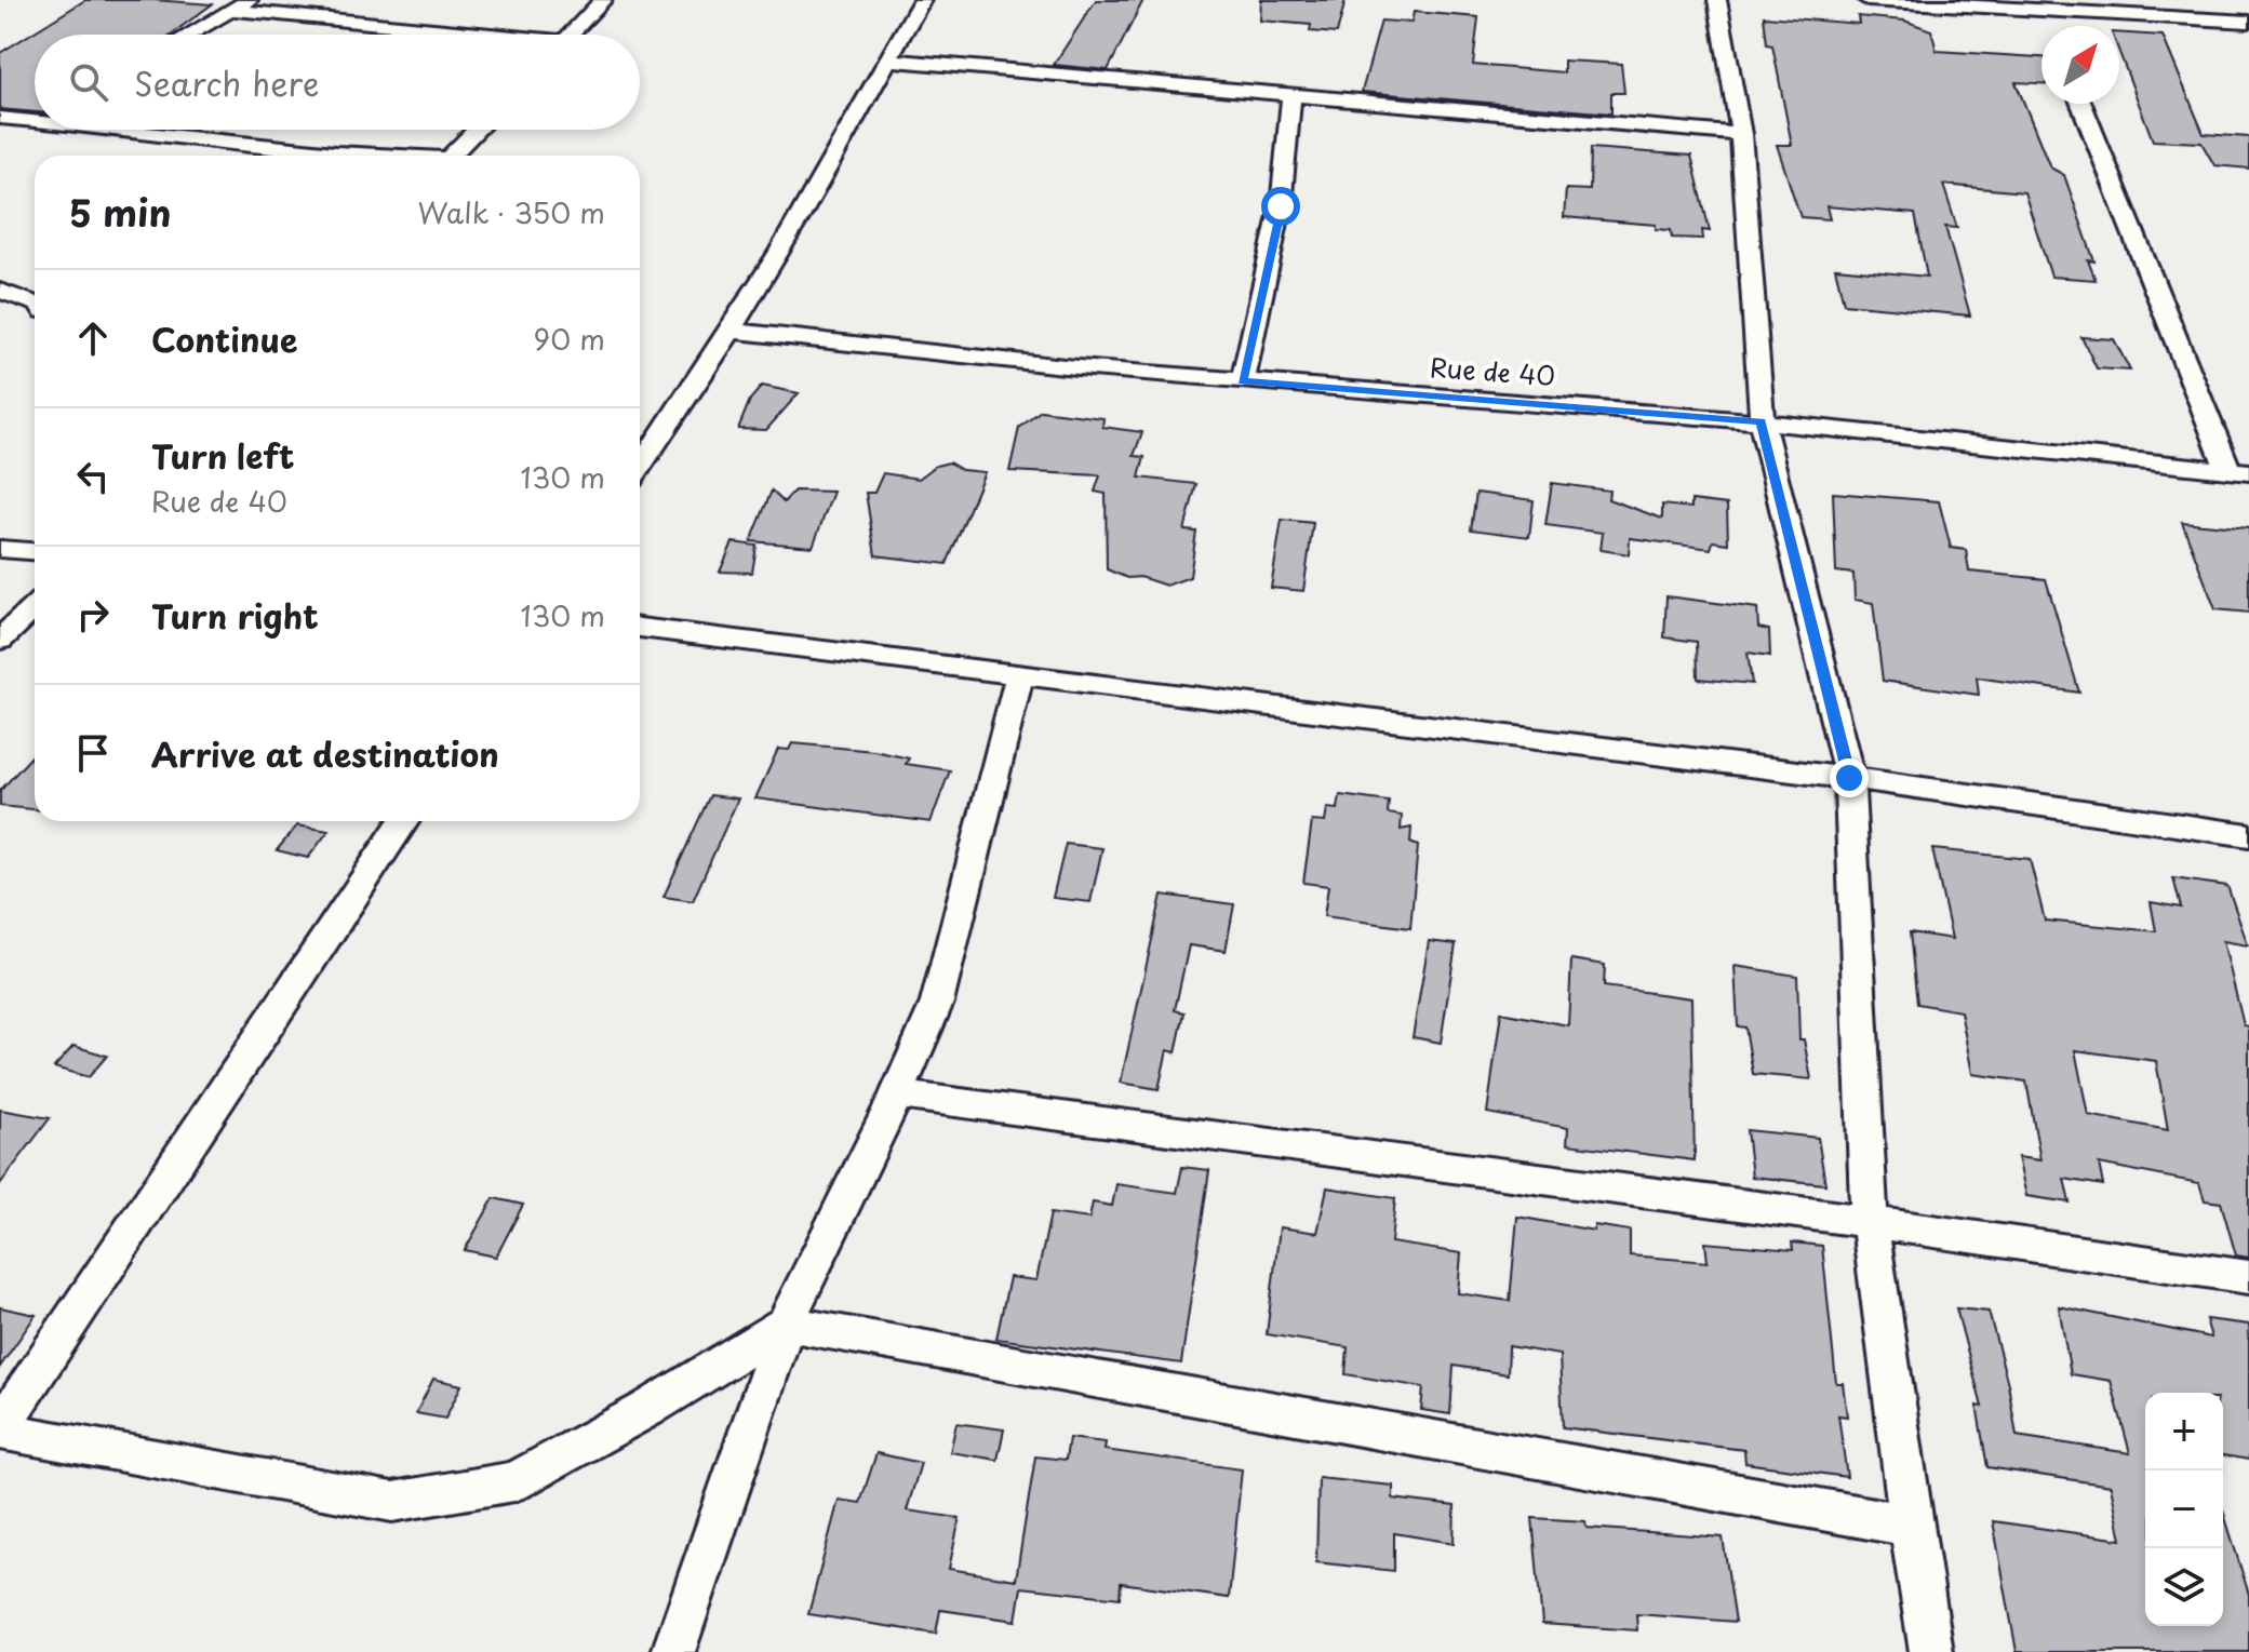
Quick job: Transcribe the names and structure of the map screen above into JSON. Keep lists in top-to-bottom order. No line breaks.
{"streets":{"street":["Rue de 40"]},"north":"top right","page":{"search":"Search here","heading":["5 min","Walk · 350 m"],"list":[["Continue","90 m"],["Turn left","Rue de 40","130 m"],["Turn right","130 m"],"Arrive at destination"],"map_buttons":["+","−"]}}
